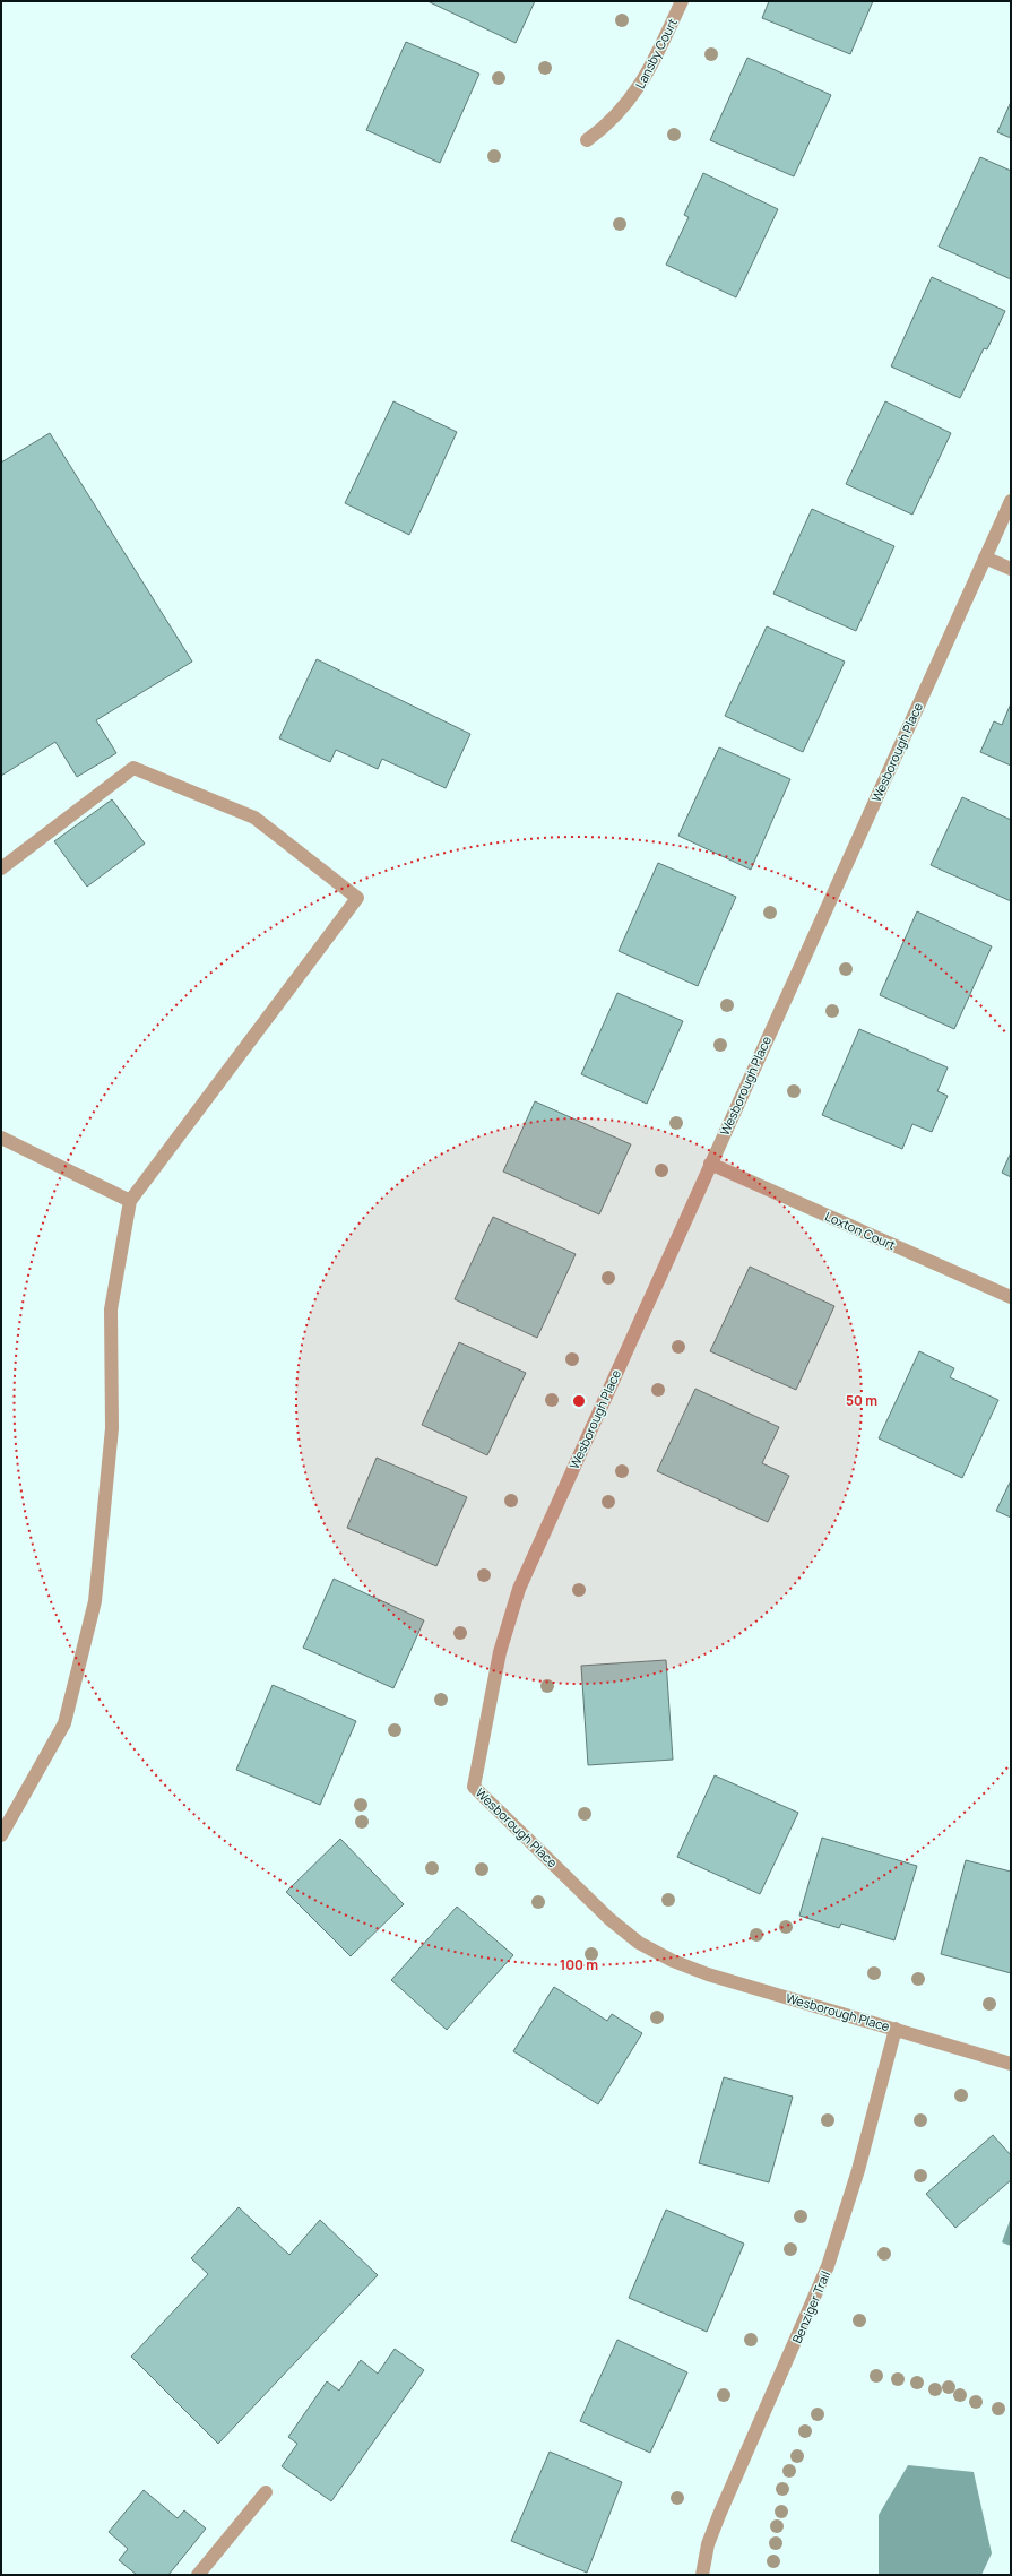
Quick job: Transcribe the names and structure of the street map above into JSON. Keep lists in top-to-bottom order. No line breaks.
{"streets":{"street":["Lansby Court","Wesborough Place","Loxton Court","Benziger Trail"]},"crossings":[["Wesborough Place","Loxton Court"],["Wesborough Place","Benziger Trail"]],"rings":["50 m","100 m"]}
